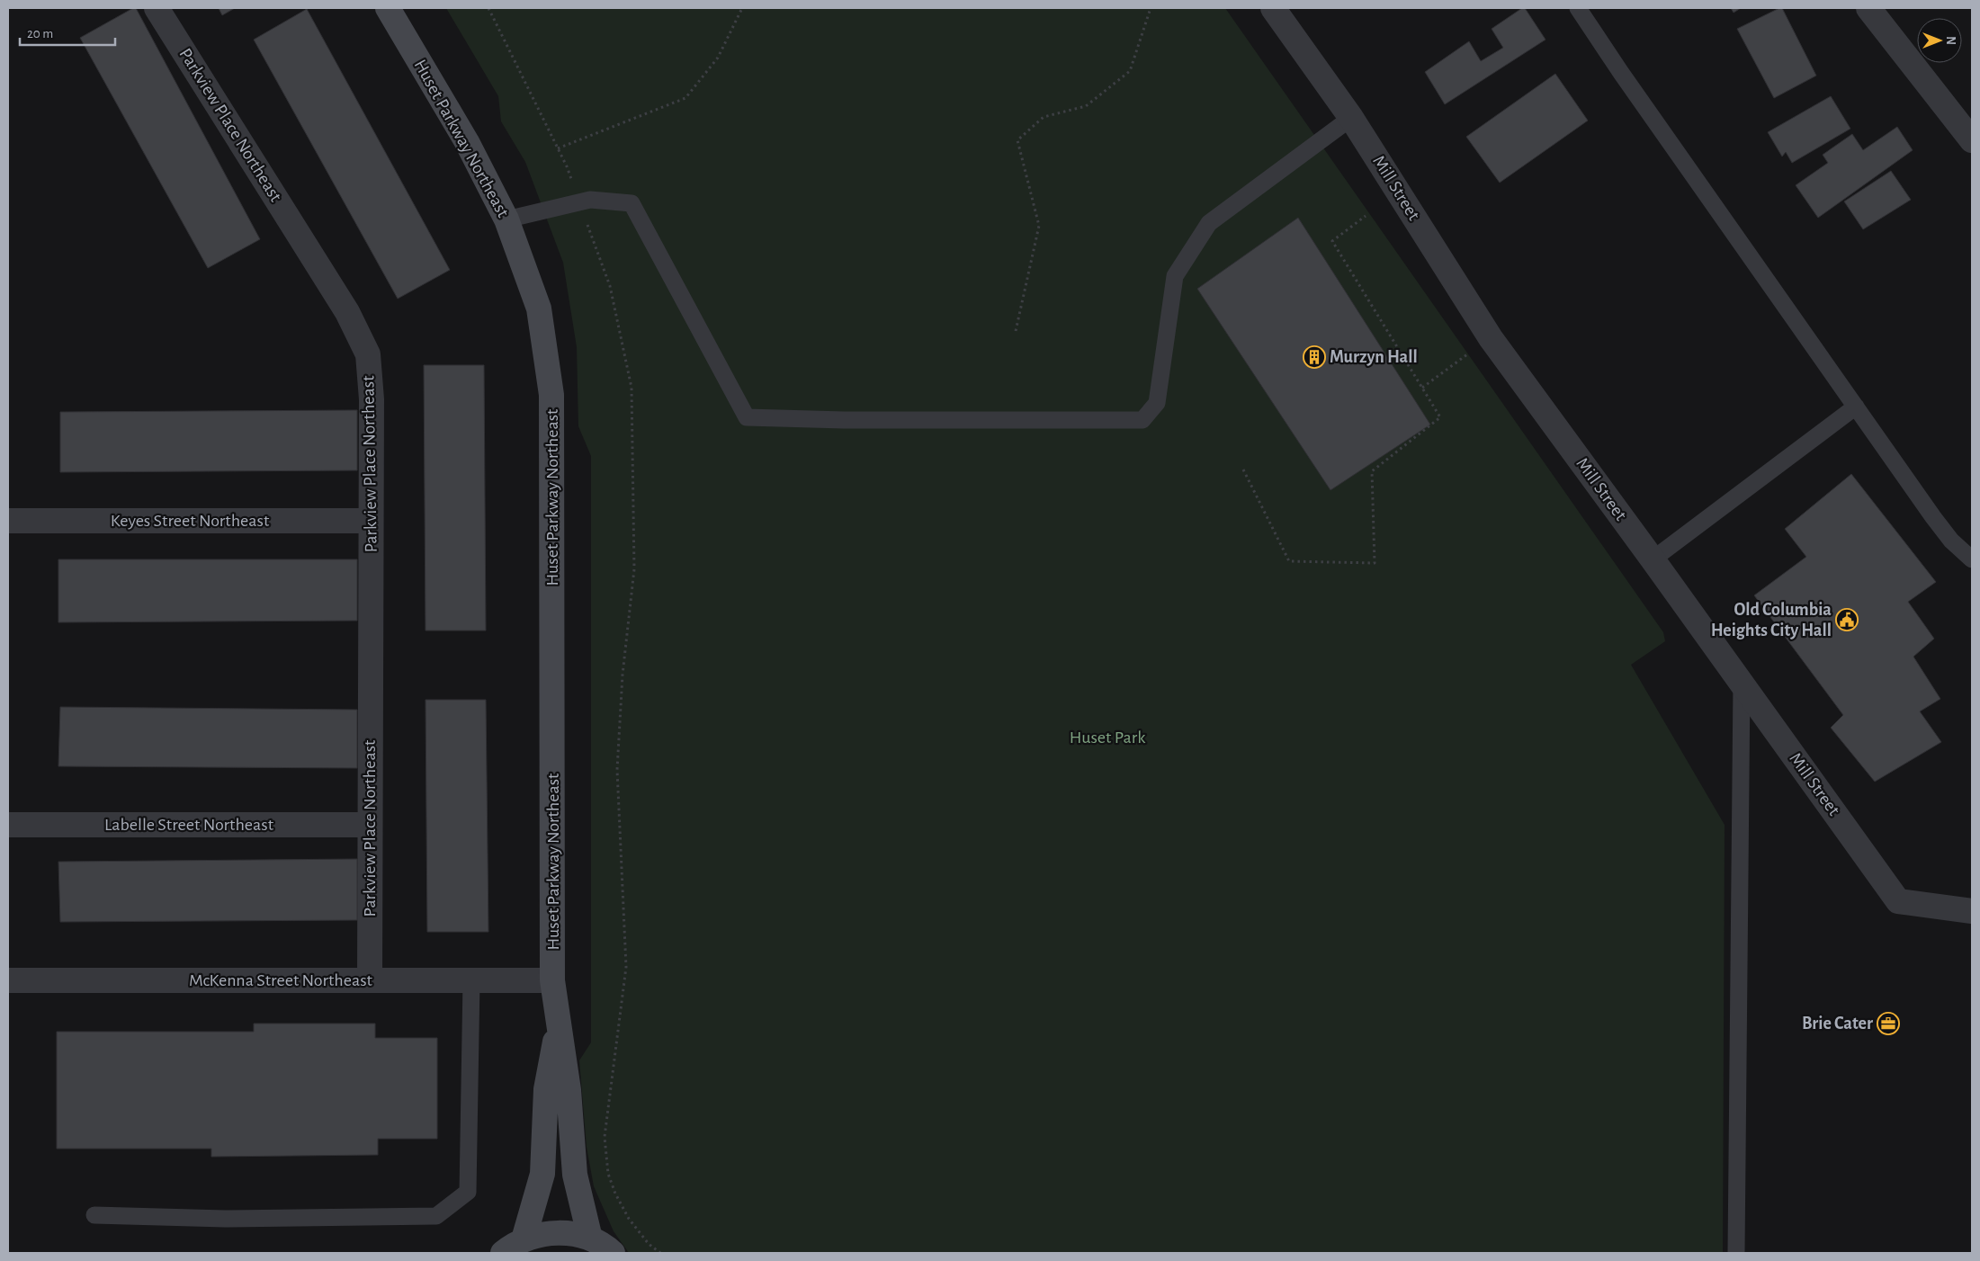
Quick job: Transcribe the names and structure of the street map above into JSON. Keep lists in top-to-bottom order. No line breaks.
{"streets":{"street":["Parkview Place Northeast","Huset Parkway Northeast","Mill Street","Keyes Street Northeast","Labelle Street Northeast","McKenna Street Northeast"]},"crossings":[["Parkview Place Northeast","Keyes Street Northeast"],["Parkview Place Northeast","Labelle Street Northeast"],["Parkview Place Northeast","McKenna Street Northeast"],["Huset Parkway Northeast","McKenna Street Northeast"]],"parks":["Huset Park"],"places":{"building":["Murzyn Hall"],"public building":["Old Columbia Heights City Hall"],"office":["Brie Cater"]},"scale_bar":"20 m","north":"right"}
